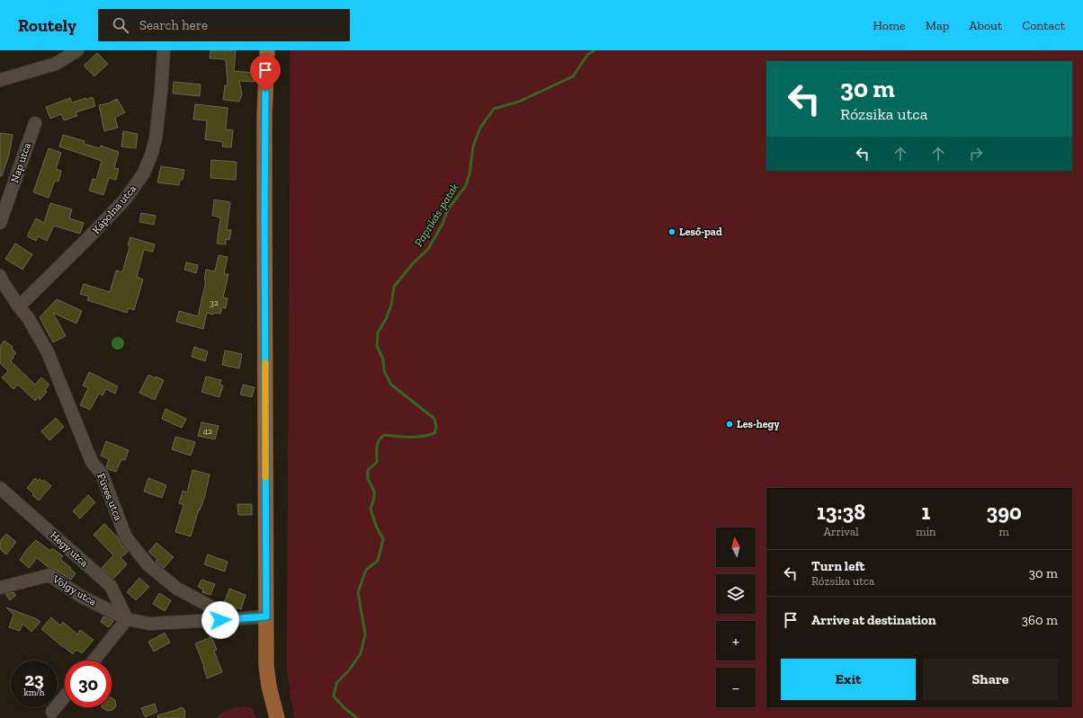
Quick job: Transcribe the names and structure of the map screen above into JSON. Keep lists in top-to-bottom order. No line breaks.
{"streets":{"street":["Nap utca","Kápolna utca","Füves utca","Hegy utca","Völgy utca"]},"crossings":[["Kápolna utca","Füves utca"],["Füves utca","Völgy utca"],["Hegy utca","Völgy utca"]],"water":["Paprikás-patak"],"places":["Leső-pad","Les-hegy"],"house_numbers":["32","42"],"north":"top","page":{"header":"Routely","search":"Search here","nav":["Home","Map","About","Contact"],"turn":["30 m","Rózsika utca"],"eta":["13:38","Arrival","1","min","390","m"],"map_buttons":["+","−"],"list":[{"name":"Turn left","note":"Rózsika utca","value":"30 m"},{"name":"Arrive at destination","value":"360 m"}],"buttons":["Exit","Share"],"speed":"23 km/h","limit":"30"}}
